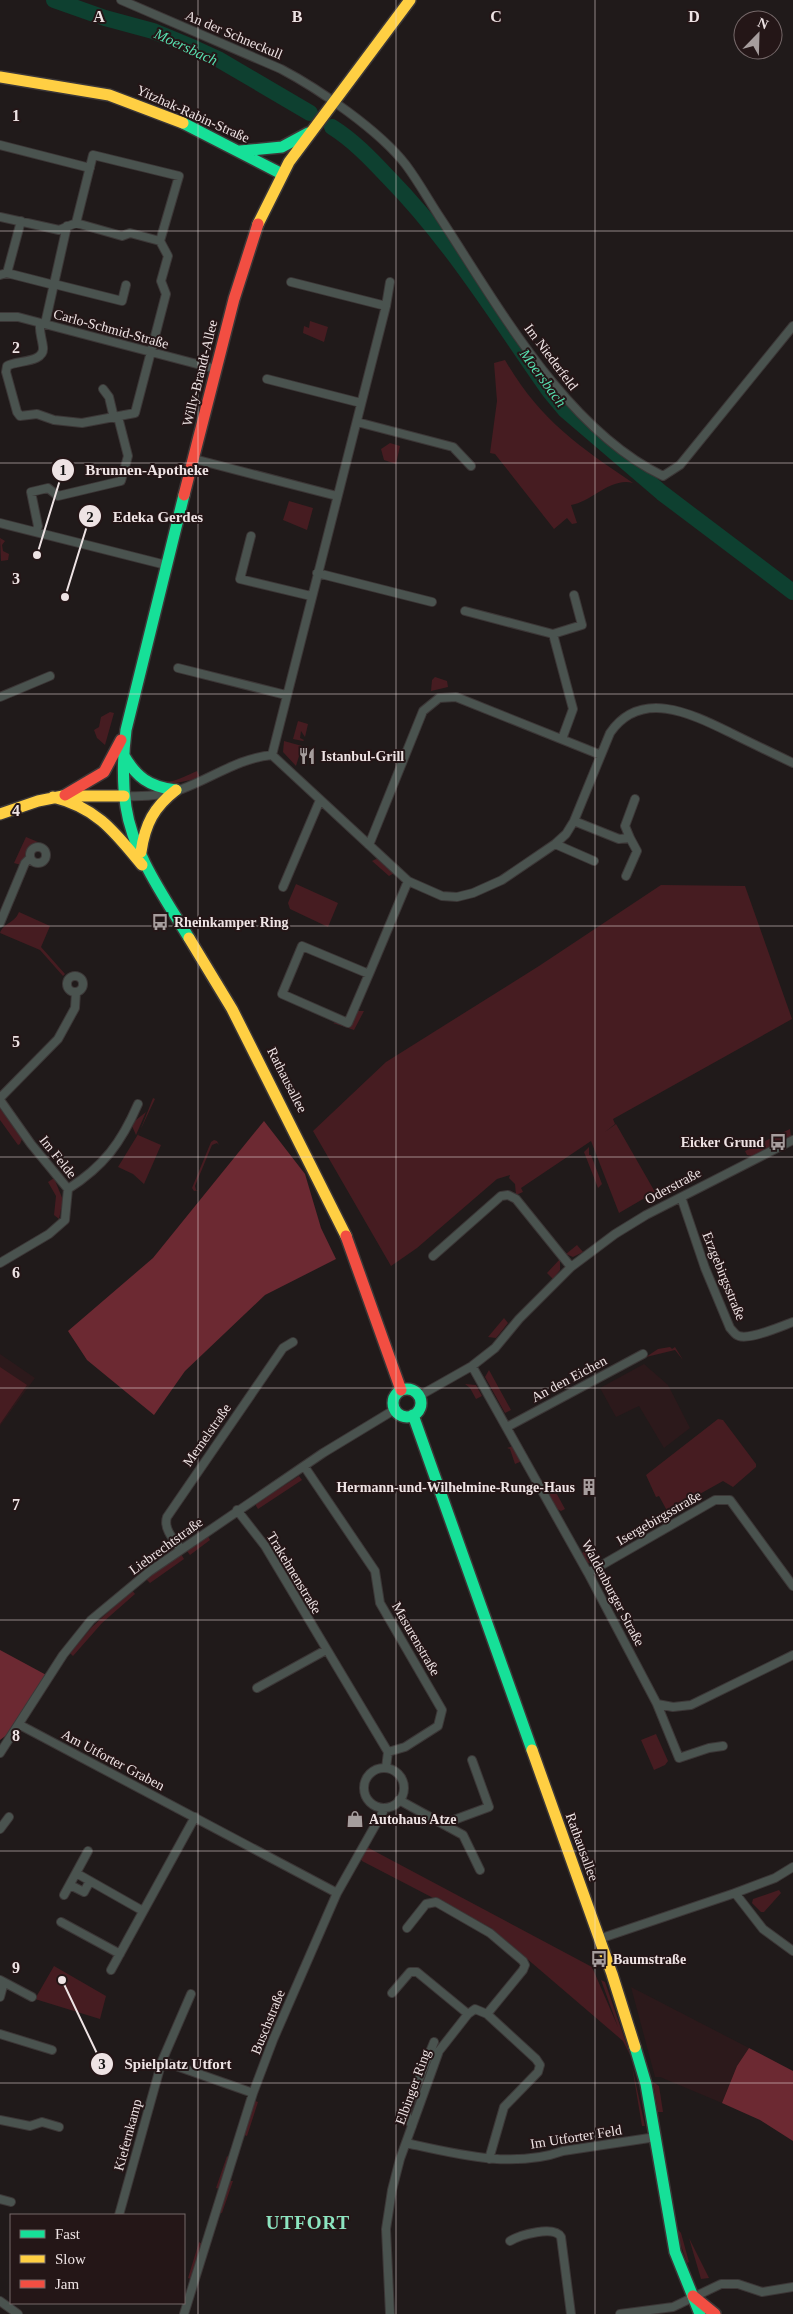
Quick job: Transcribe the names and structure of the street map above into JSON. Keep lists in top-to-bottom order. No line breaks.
{"streets":{"street":["An der Schneckull","Yitzhak-Rabin-Straße","Carlo-Schmid-Straße","Im Niederfeld","Willy-Brandt-Allee","Rathausallee","Im Felde","Oderstraße","Erzgebirgsstraße","An den Eichen","Memelstraße","Isergebirgsstraße","Liebrechtstraße","Trakehnenstraße","Waldenburger Straße","Masurenstraße","Am Utforter Graben","Buschstraße","Elbinger Ring","Kiefernkamp","Im Utforter Feld"]},"crossings":[["An der Schneckull","Im Niederfeld"],["An der Schneckull","Willy-Brandt-Allee"],["Yitzhak-Rabin-Straße","Willy-Brandt-Allee"],["Carlo-Schmid-Straße","Willy-Brandt-Allee"],["Im Niederfeld","Willy-Brandt-Allee"],["Willy-Brandt-Allee","Rathausallee"],["Rathausallee","Oderstraße"],["Rathausallee","Liebrechtstraße"],["Rathausallee","Im Utforter Feld"],["Oderstraße","Erzgebirgsstraße"],["Oderstraße","Liebrechtstraße"],["Oderstraße","Waldenburger Straße"],["An den Eichen","Waldenburger Straße"],["Memelstraße","Liebrechtstraße"],["Isergebirgsstraße","Waldenburger Straße"],["Liebrechtstraße","Trakehnenstraße"],["Liebrechtstraße","Masurenstraße"],["Liebrechtstraße","Am Utforter Graben"],["Trakehnenstraße","Masurenstraße"],["Am Utforter Graben","Buschstraße"],["Elbinger Ring","Im Utforter Feld"]],"districts":["UTFORT"],"water":["Moersbach"],"places":{"other":["Brunnen-Apotheke","Edeka Gerdes","Spielplatz Utfort"],"restaurant":["Istanbul-Grill"],"bus stop":["Rheinkamper Ring","Eicker Grund","Baumstraße"],"building":["Hermann-und-Wilhelmine-Runge-Haus"],"shop":["Autohaus Atze"]},"legend":["Fast","Slow","Jam"],"north":"top right","grid":{"columns":["A","B","C","D"],"rows":["1","2","3","4","5","6","7","8","9"]}}
